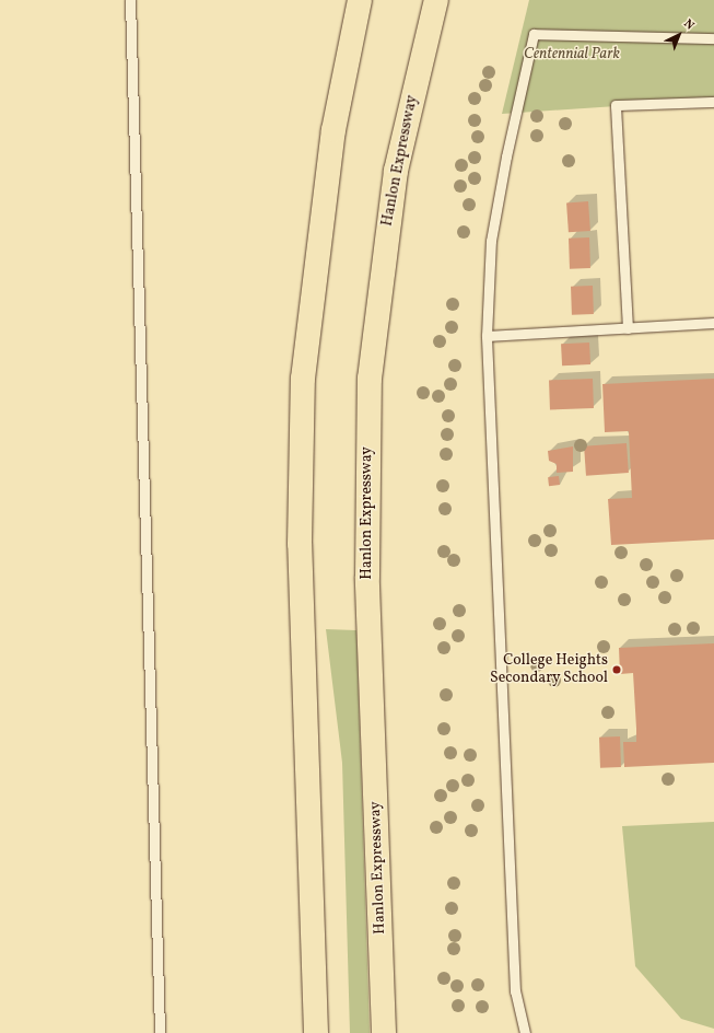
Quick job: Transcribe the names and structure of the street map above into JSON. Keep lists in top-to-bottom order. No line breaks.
{"streets":{"highway":["Hanlon Expressway"]},"parks":["Centennial Park"],"places":["College Heights Secondary School"],"north":"top right"}
